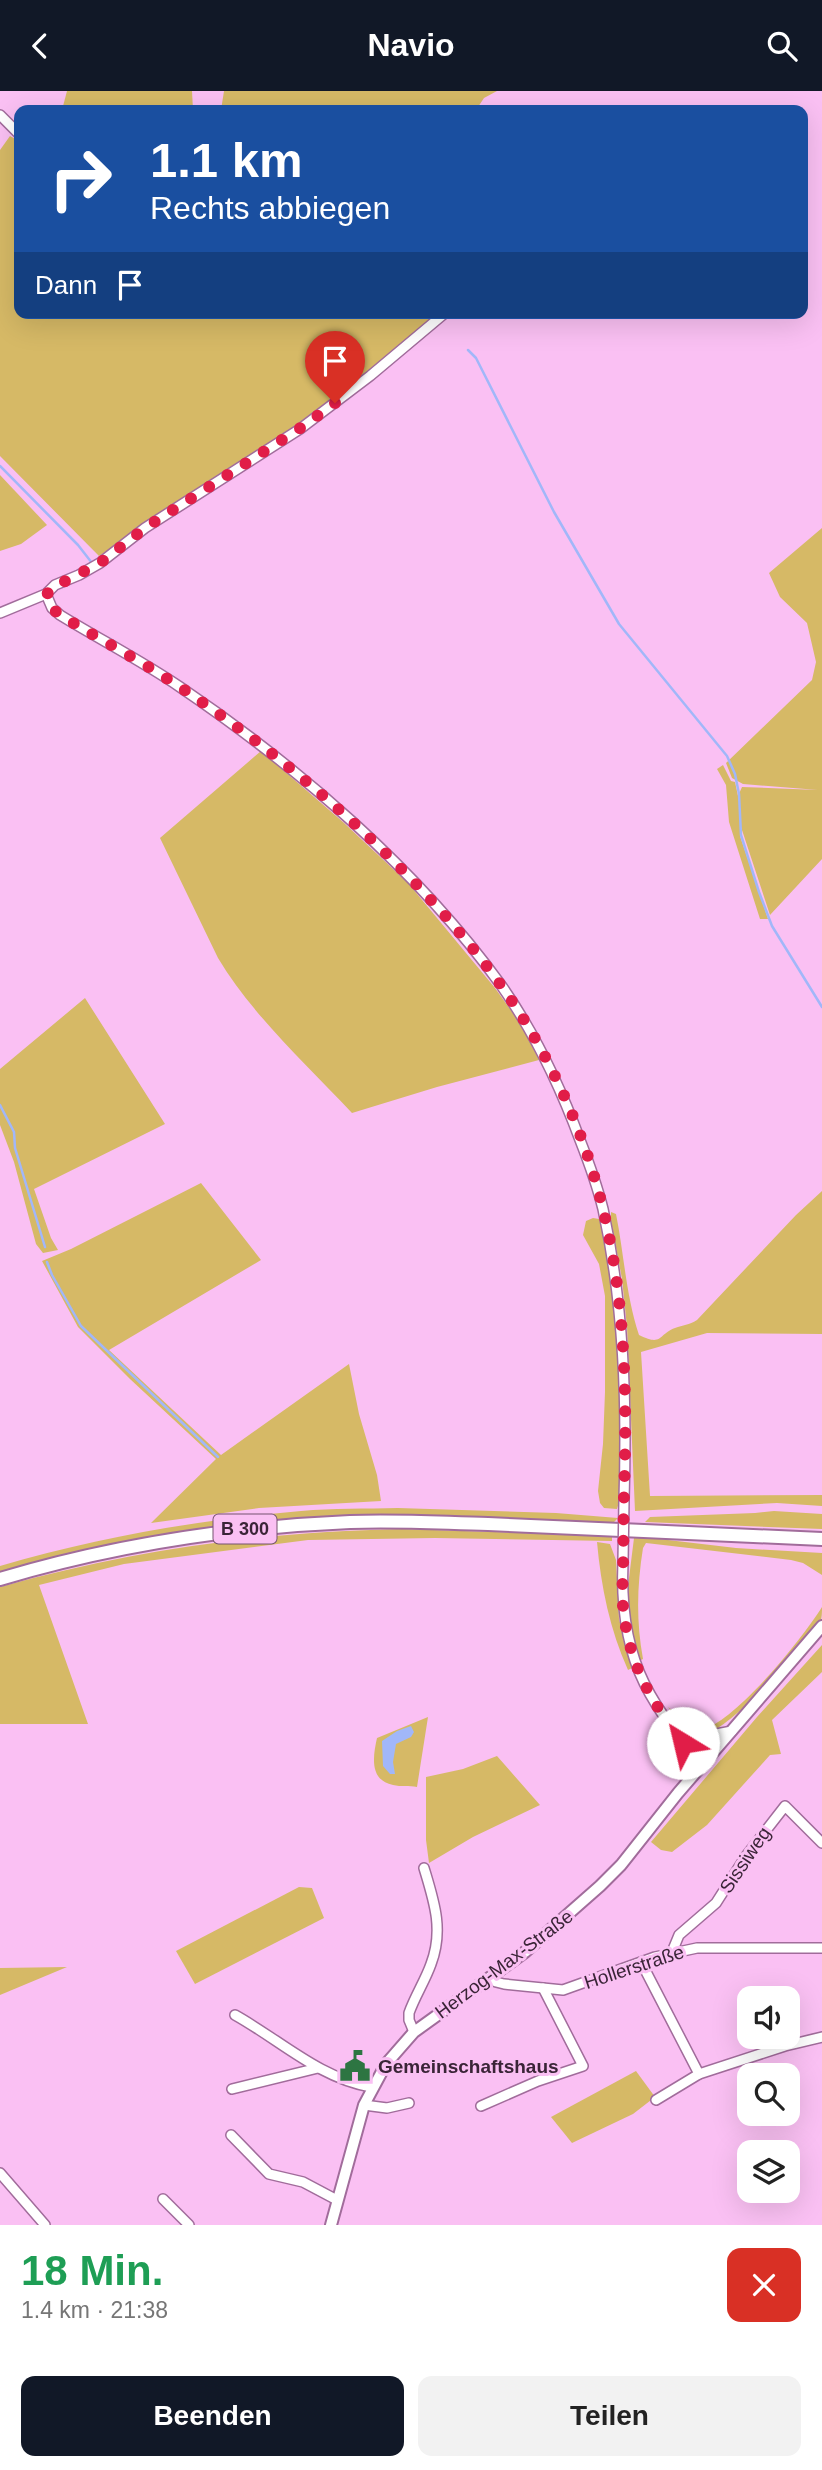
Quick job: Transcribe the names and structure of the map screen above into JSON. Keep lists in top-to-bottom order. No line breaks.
{"streets":{"highway":["B 300"],"main road":["Herzog-Max-Straße"],"street":["Sissiweg","Hollerstraße"]},"crossings":[["Sissiweg","Hollerstraße"],["Herzog-Max-Straße","Hollerstraße"]],"places":{"public building":["Gemeinschaftshaus"]},"page":{"header":"Navio","turn":["1.1 km","Rechts abbiegen"],"then":"Dann","heading":["18 Min.","1.4 km · 21:38"],"buttons":["Beenden","Teilen"]}}
